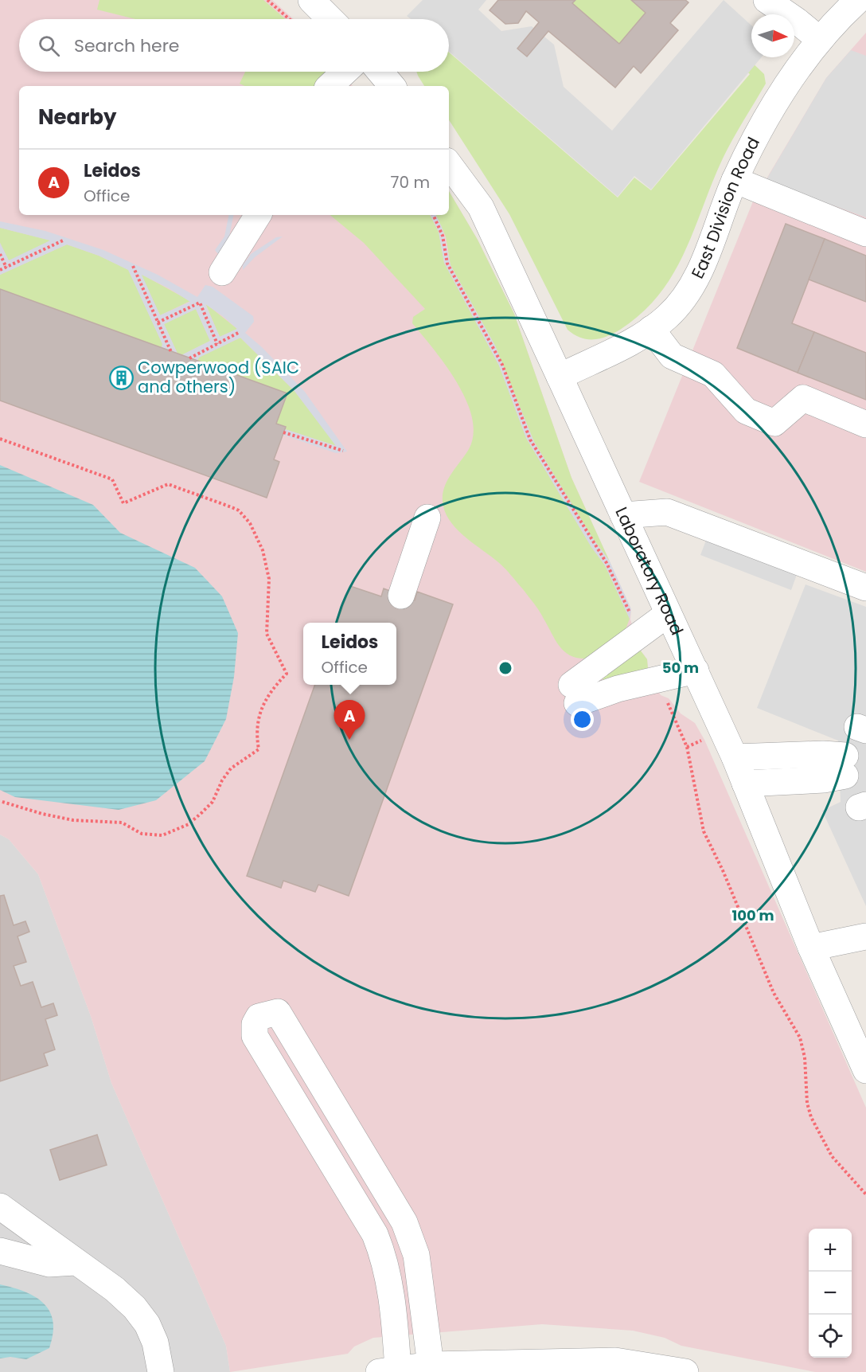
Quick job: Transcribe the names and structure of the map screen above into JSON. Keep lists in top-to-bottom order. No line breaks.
{"streets":{"street":["East Division Road","Laboratory Road"]},"crossings":[["East Division Road","Laboratory Road"]],"places":{"building":["Cowperwood (SAIC and others)"]},"north":"right","page":{"search":"Search here","heading":"Nearby","list":[{"mark":"A","name":"Leidos","note":"Office","value":"70 m"}],"popup":["Leidos","Office"],"pins":"A","map_buttons":["+","−"]},"rings":["50 m","100 m"]}
